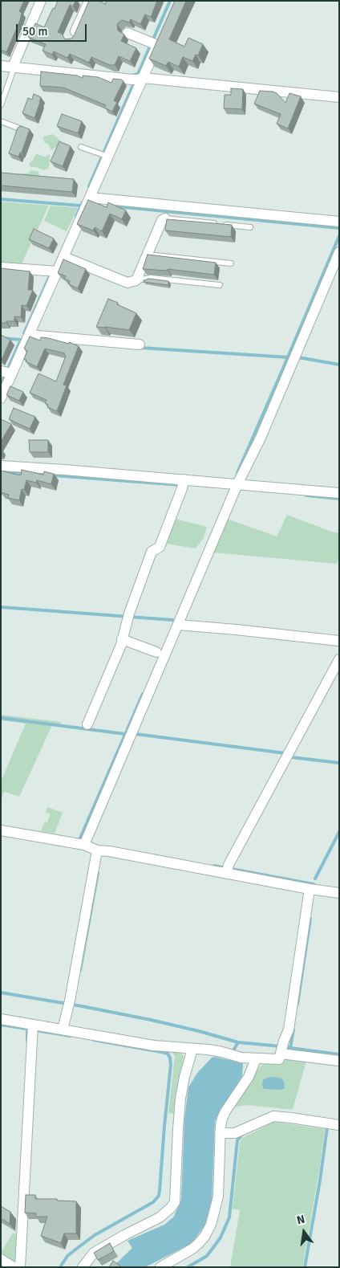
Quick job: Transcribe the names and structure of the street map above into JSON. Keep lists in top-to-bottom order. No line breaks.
{"scale_bar":"50 m","north":"top"}
